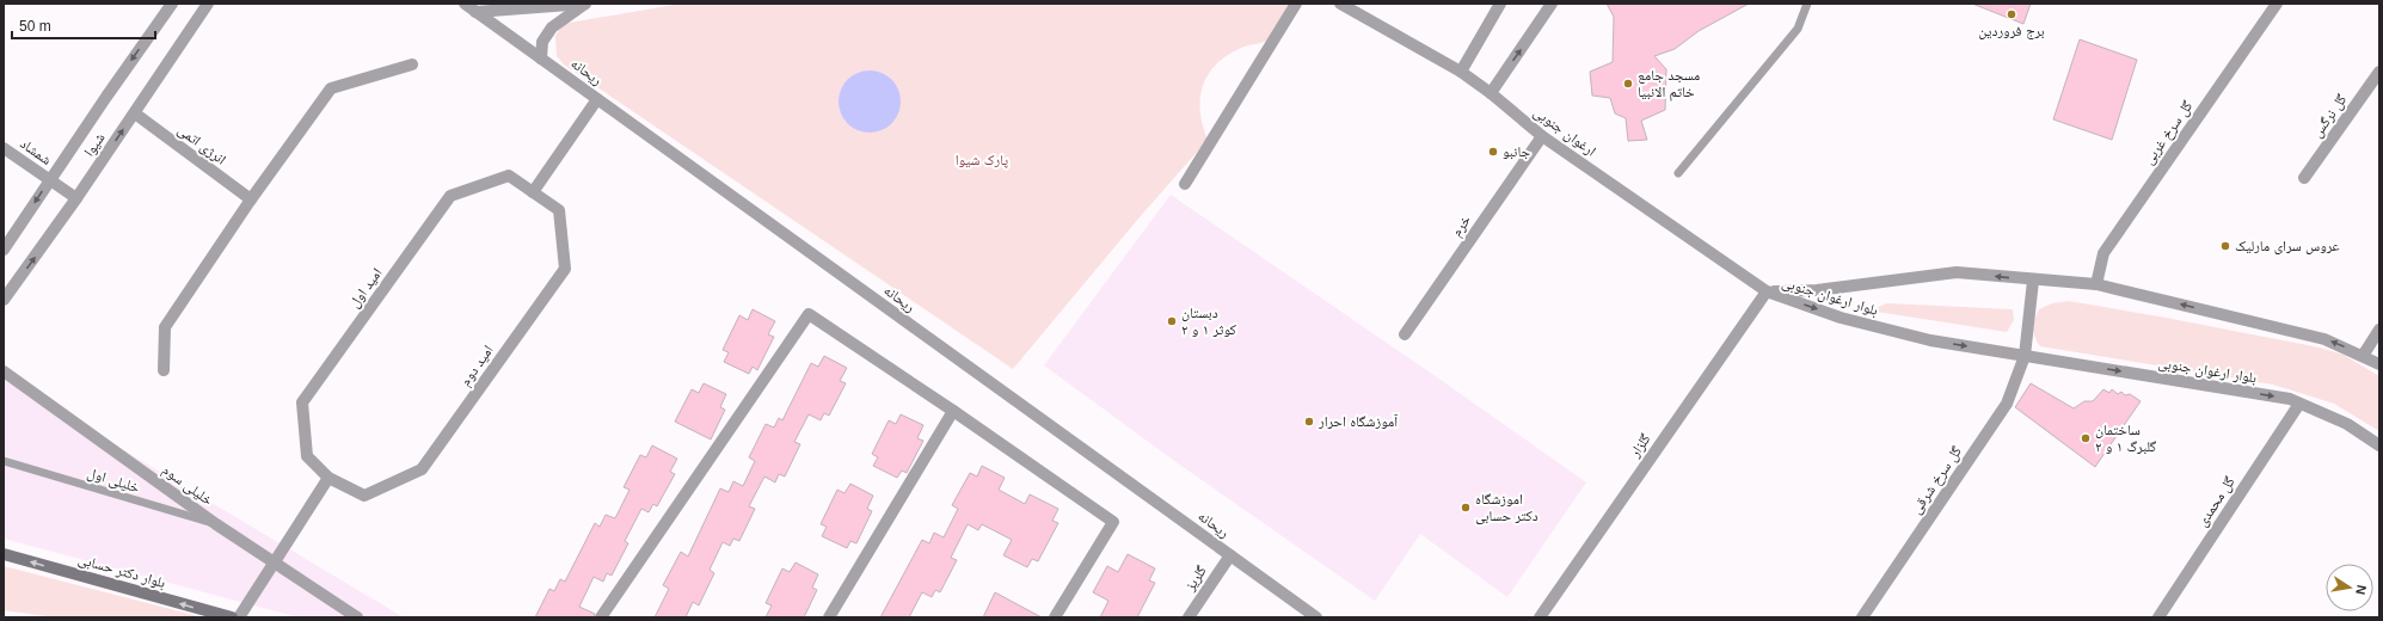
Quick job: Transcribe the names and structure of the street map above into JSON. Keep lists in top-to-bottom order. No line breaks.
{"streets":{"main road":["بلوار دکتر حسابی"],"street":["ریحانه","گل نرگس","ارغوان جنوبی","گل سرخ غربی","شیوا","انرژی اتمی","شمشاد","خرم","امید اول","بلوار ارغوان جنوبی","امید دوم","گلزار","گل سرخ شرقی","خلیلی سوم","گل محمدی","گلریز"],"lane":["خلیلی اول"]},"crossings":[["ریحانه","گلریز"],["ارغوان جنوبی","خرم"],["ارغوان جنوبی","بلوار ارغوان جنوبی"],["ارغوان جنوبی","گلزار"],["گل سرخ غربی","بلوار ارغوان جنوبی"],["شیوا","انرژی اتمی"],["شیوا","شمشاد"],["امید اول","امید دوم"],["بلوار ارغوان جنوبی","گلزار"],["بلوار ارغوان جنوبی","گل سرخ شرقی"],["بلوار ارغوان جنوبی","گل محمدی"],["خلیلی اول","خلیلی سوم"]],"one_way":["بلوار دکتر حسابی"],"parks":["پارک شیوا"],"places":["برج فروردین","مسجد جامع خاتم الانبیا","جانبو","عروس سرای مارلیک","دبستان کوثر ۱ و ۲","آموزشگاه احرار","ساختمان گلبرگ ۱ و ۲","اموزشگاه دکتر حسابی"],"scale_bar":"50 m","north":"right"}
